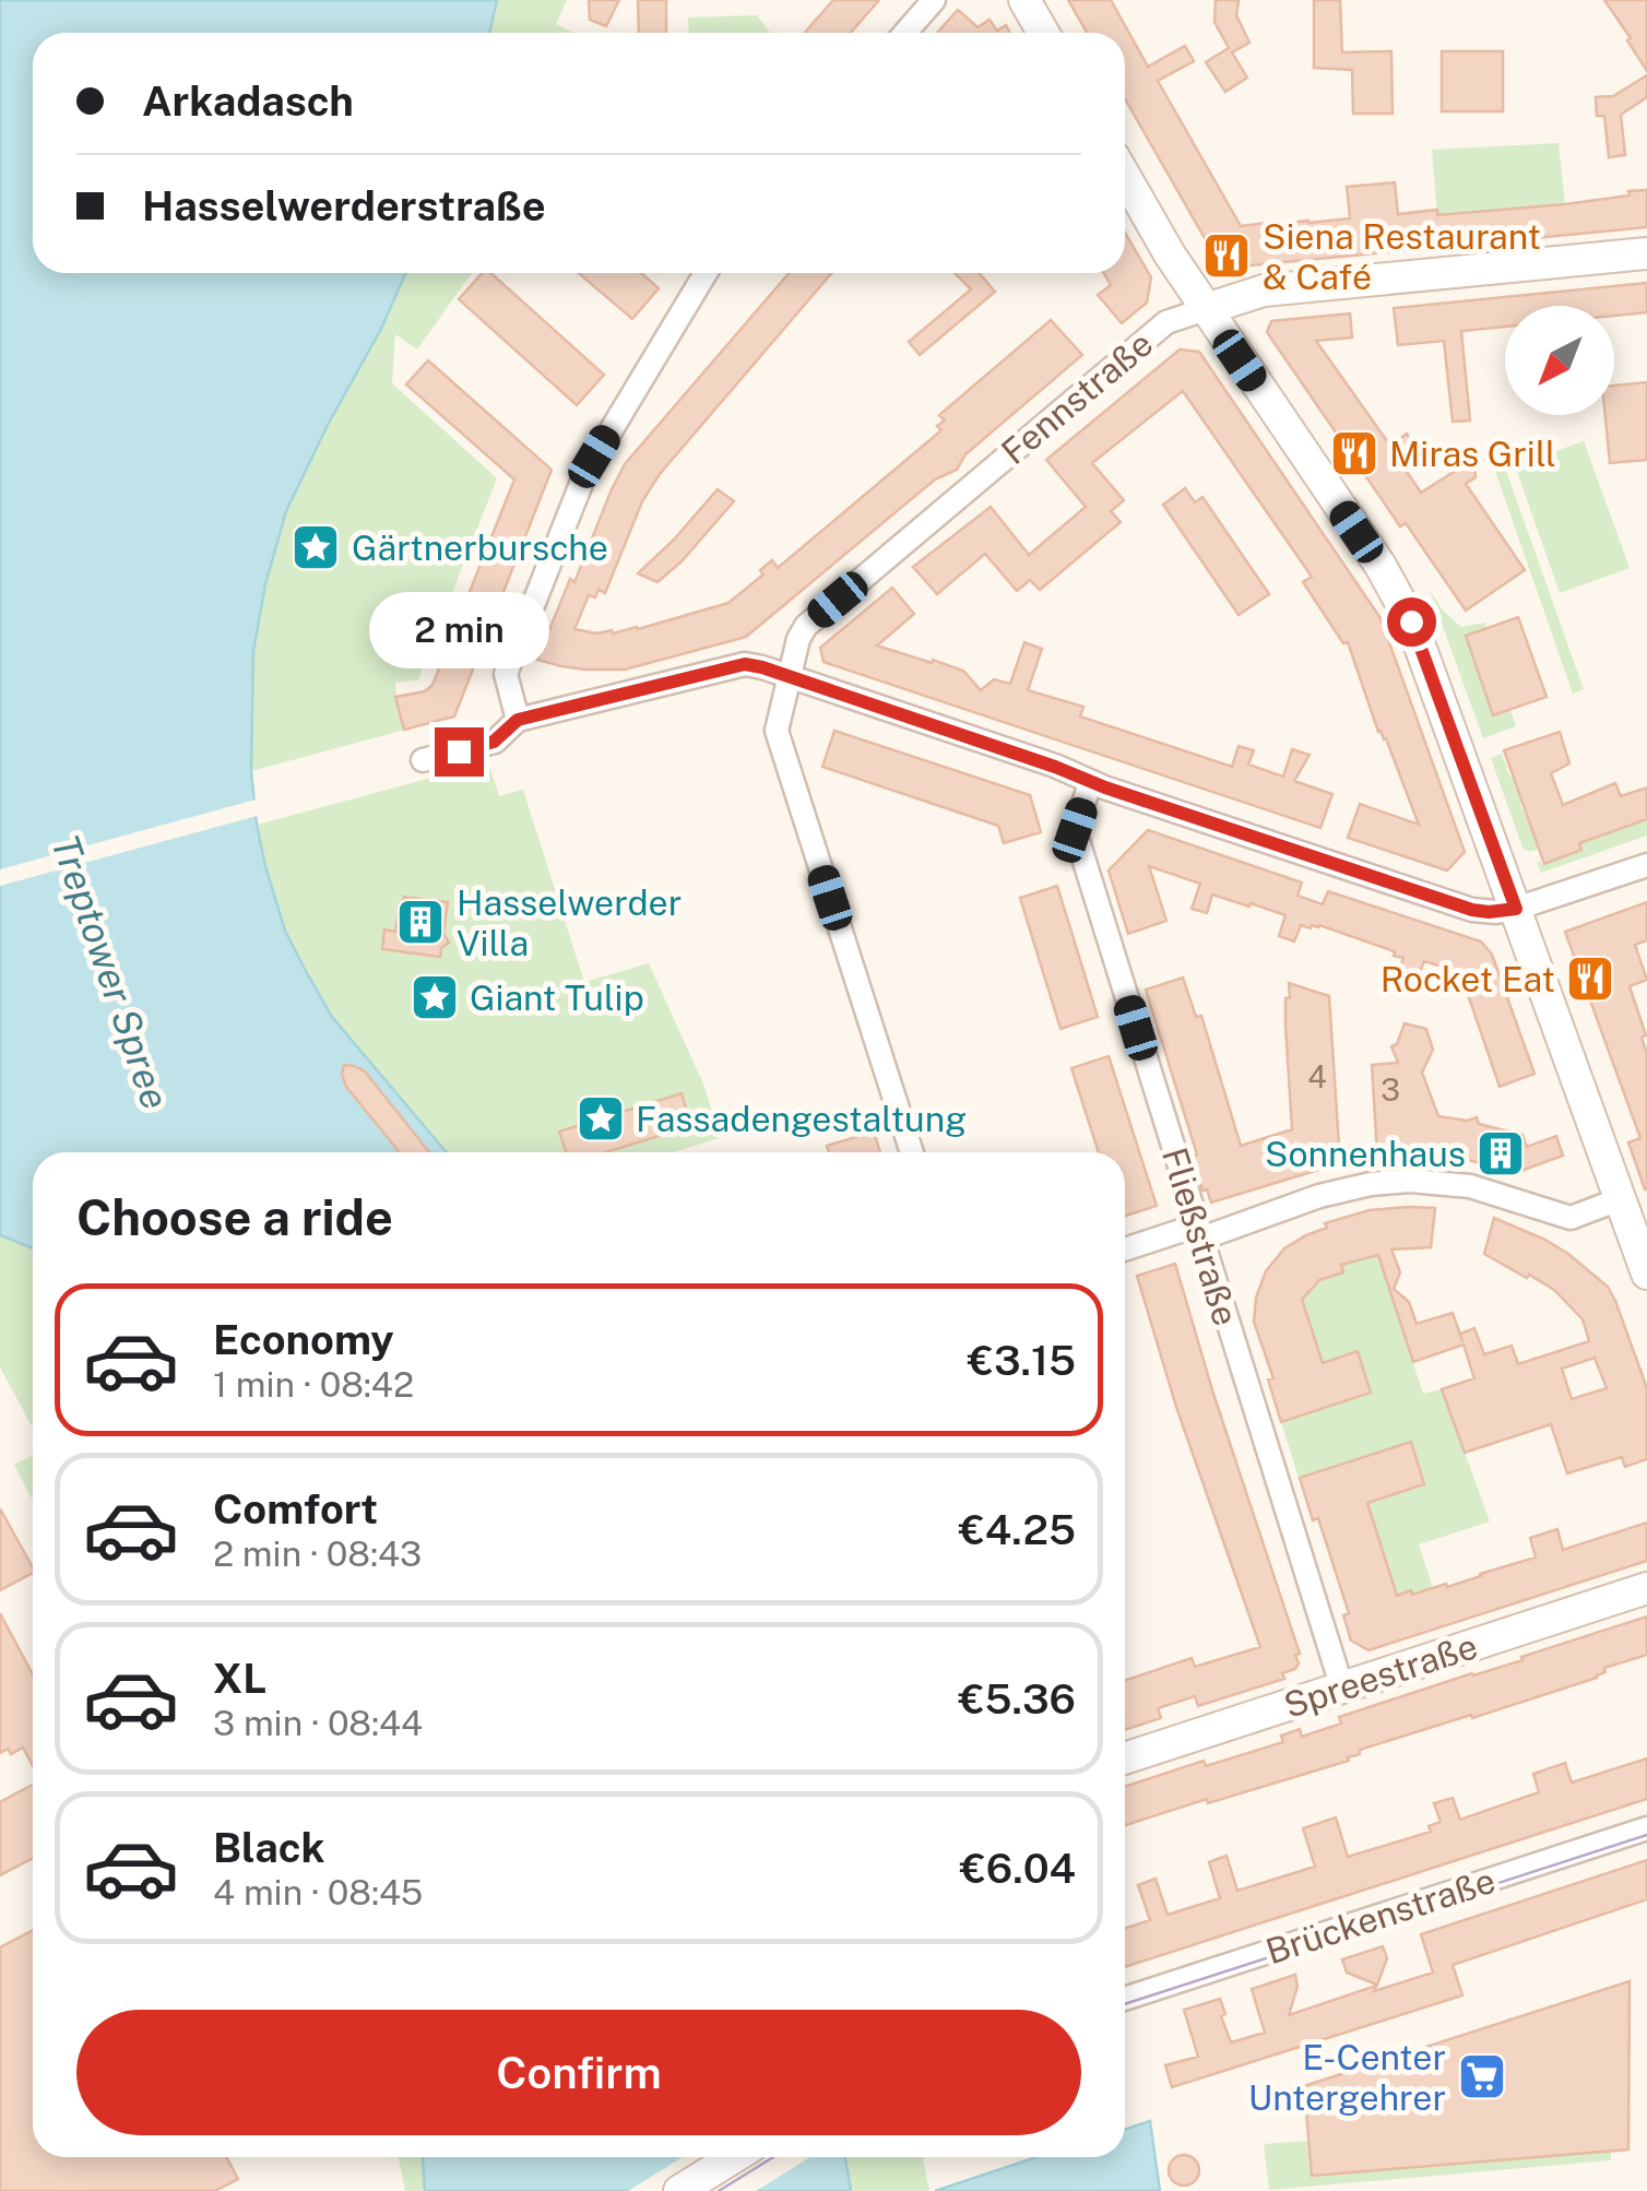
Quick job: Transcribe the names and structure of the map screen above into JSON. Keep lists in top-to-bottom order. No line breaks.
{"streets":{"main road":["Fennstraße","Spreestraße"],"street":["Fließstraße","Brückenstraße"]},"crossings":[["Fließstraße","Spreestraße"]],"water":["Treptower Spree"],"places":{"restaurant":["Siena Restaurant & Café","Miras Grill","Rocket Eat"],"place":["Gärtnerbursche","Giant Tulip","Fassadengestaltung"],"building":["Hasselwerder Villa","Sonnenhaus"],"supermarket":["E-Center Untergehrer"]},"house_numbers":["4","3"],"north":"bottom left","page":{"banner":["Arkadasch","Hasselwerderstraße"],"bubble":"2 min","heading":"Choose a ride","list":[{"name":"Economy","note":"1 min · 08:42","value":"€3.15"},{"name":"Comfort","note":"2 min · 08:43","value":"€4.25"},{"name":"XL","note":"3 min · 08:44","value":"€5.36"},{"name":"Black","note":"4 min · 08:45","value":"€6.04"}],"buttons":"Confirm"}}
